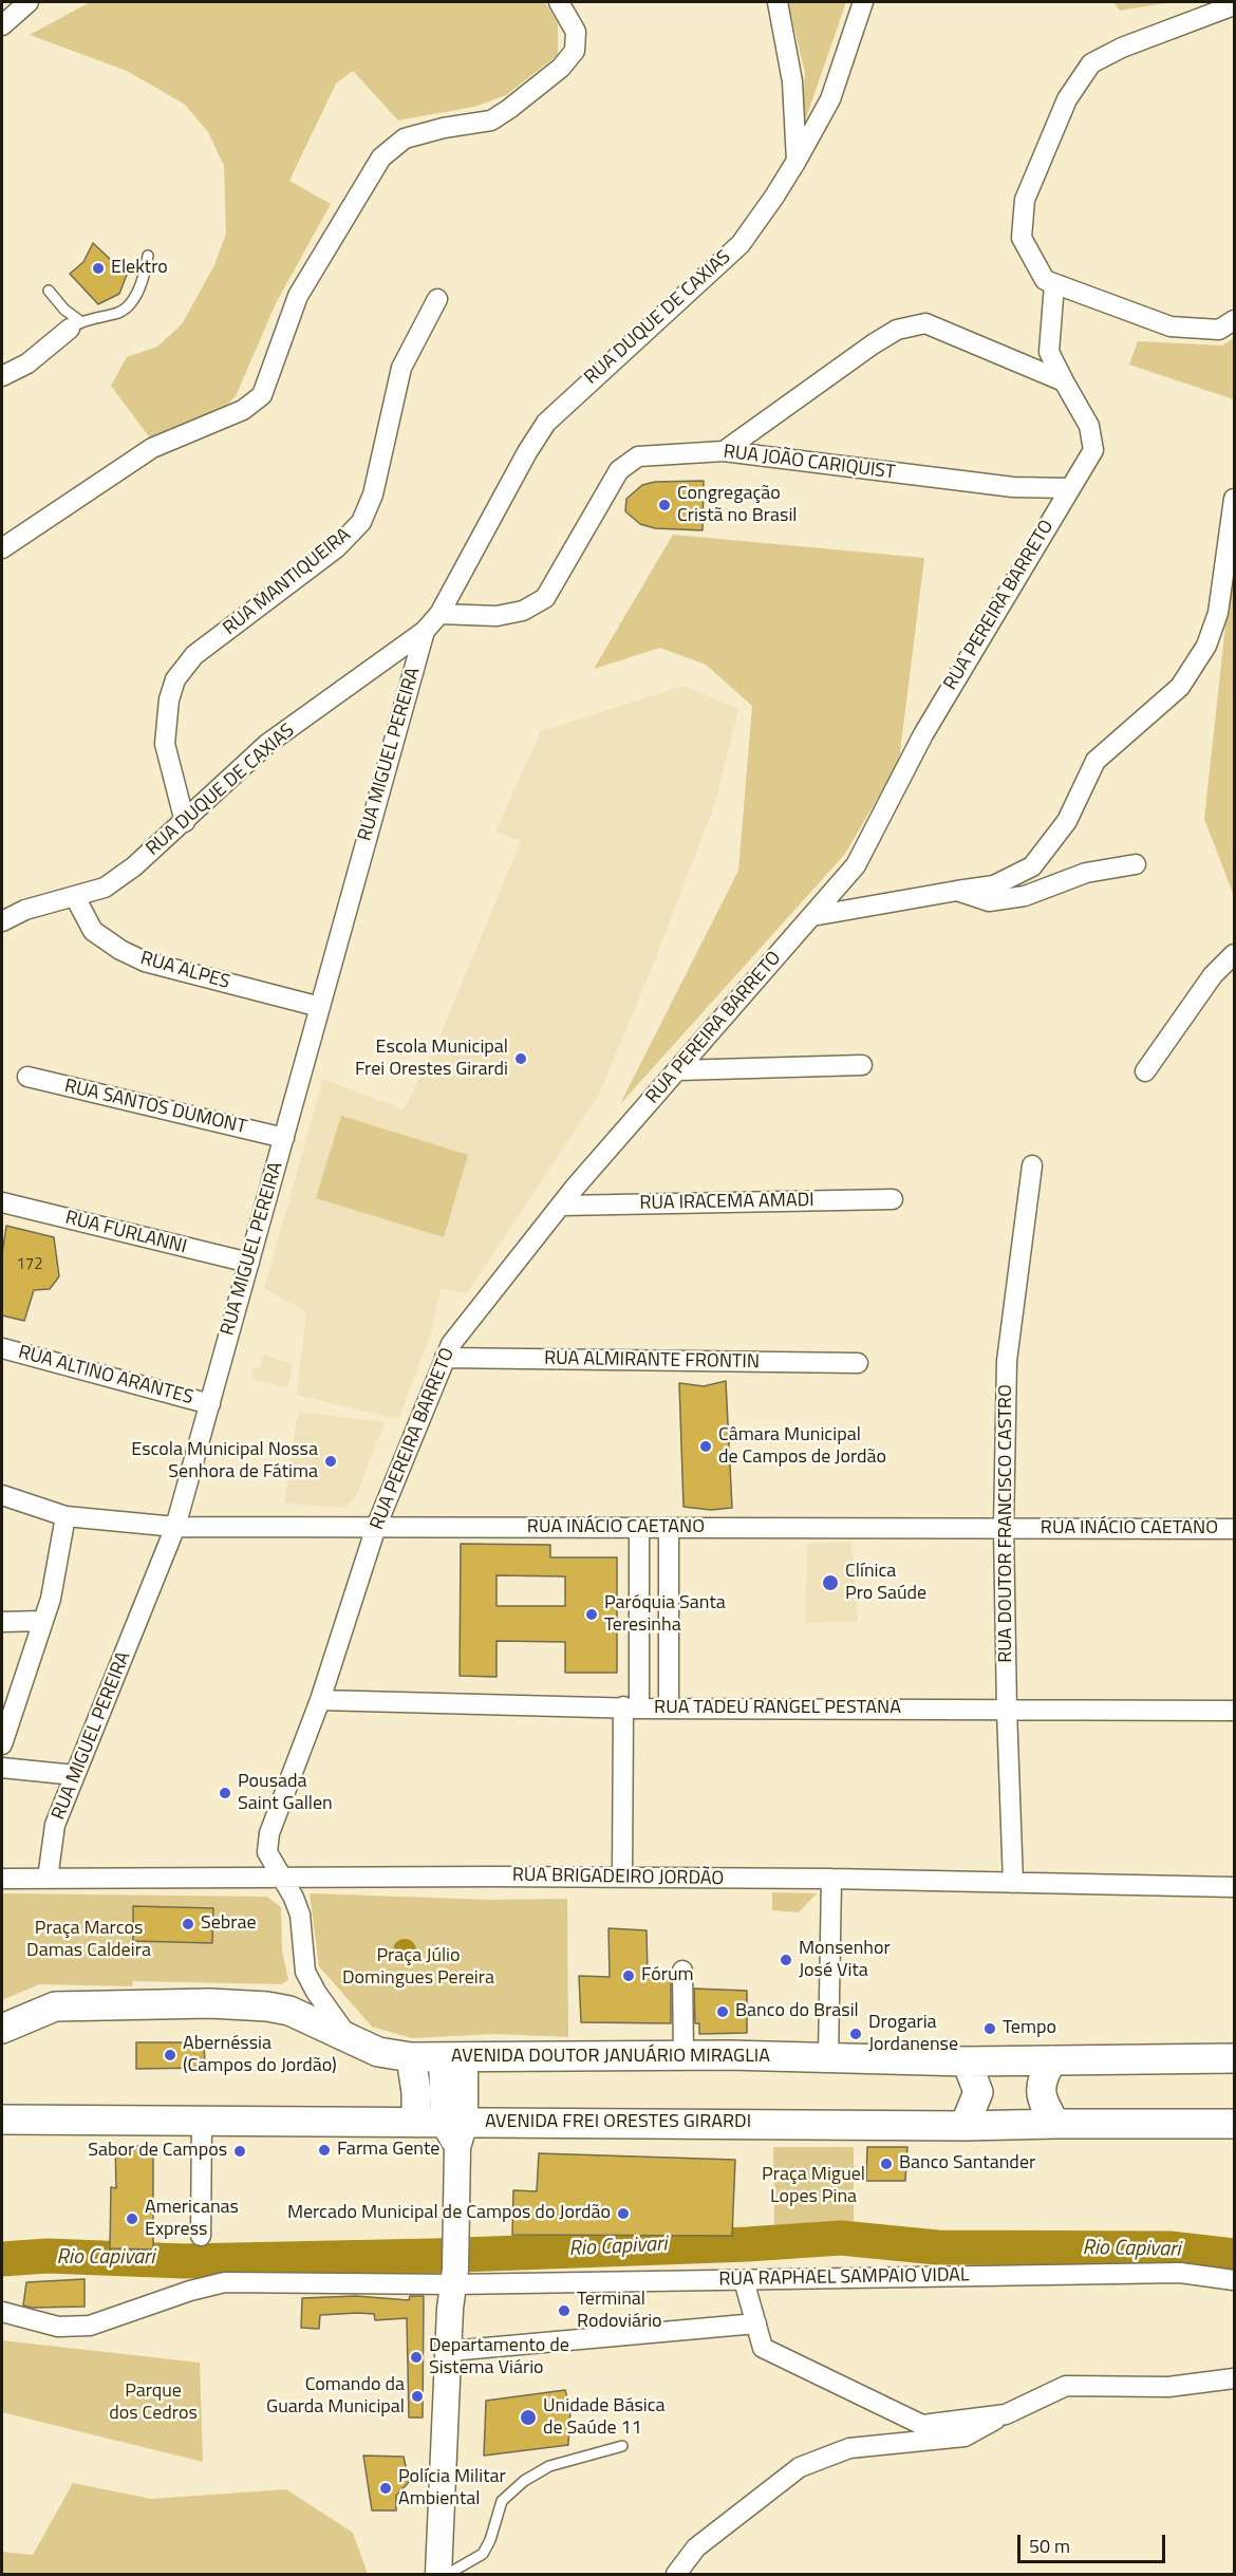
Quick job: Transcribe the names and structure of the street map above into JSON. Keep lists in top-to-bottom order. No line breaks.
{"streets":{"main road":["AVENIDA DOUTOR JANUÁRIO MIRAGLIA","AVENIDA FREI ORESTES GIRARDI"],"street":["RUA DUQUE DE CAXIAS","RUA JOÃO CARIQUIST","RUA MANTIQUEIRA","RUA PEREIRA BARRETO","RUA MIGUEL PEREIRA","RUA ALPES","RUA SANTOS DUMONT","RUA IRACEMA AMADI","RUA FURLANNI","RUA ALMIRANTE FRONTIN","RUA ALTINO ARANTES","RUA DOUTOR FRANCISCO CASTRO","RUA INÁCIO CAETANO","RUA TADEU RANGEL PESTANA","RUA BRIGADEIRO JORDÃO","RUA RAPHAEL SAMPAIO VIDAL"]},"crossings":[["RUA DUQUE DE CAXIAS","RUA JOÃO CARIQUIST"],["RUA DUQUE DE CAXIAS","RUA MANTIQUEIRA"],["RUA DUQUE DE CAXIAS","RUA MIGUEL PEREIRA"],["RUA DUQUE DE CAXIAS","RUA ALPES"],["RUA JOÃO CARIQUIST","RUA PEREIRA BARRETO"],["RUA JOÃO CARIQUIST","RUA MIGUEL PEREIRA"],["RUA PEREIRA BARRETO","RUA IRACEMA AMADI"],["RUA PEREIRA BARRETO","RUA ALMIRANTE FRONTIN"],["RUA PEREIRA BARRETO","RUA INÁCIO CAETANO"],["RUA PEREIRA BARRETO","RUA TADEU RANGEL PESTANA"],["RUA PEREIRA BARRETO","RUA BRIGADEIRO JORDÃO"],["RUA PEREIRA BARRETO","AVENIDA DOUTOR JANUÁRIO MIRAGLIA"],["RUA MIGUEL PEREIRA","RUA ALPES"],["RUA MIGUEL PEREIRA","RUA SANTOS DUMONT"],["RUA MIGUEL PEREIRA","RUA FURLANNI"],["RUA MIGUEL PEREIRA","RUA ALTINO ARANTES"],["RUA MIGUEL PEREIRA","RUA INÁCIO CAETANO"],["RUA MIGUEL PEREIRA","RUA BRIGADEIRO JORDÃO"],["RUA DOUTOR FRANCISCO CASTRO","RUA INÁCIO CAETANO"],["RUA DOUTOR FRANCISCO CASTRO","RUA TADEU RANGEL PESTANA"],["RUA DOUTOR FRANCISCO CASTRO","RUA BRIGADEIRO JORDÃO"]],"water":["Rio Capivari"],"parks":["Praça Marcos Damas Caldeira","Praça Júlio Domingues Pereira","Praça Miguel Lopes Pina","Parque dos Cedros"],"places":["Elektro","Congregação Cristã no Brasil","Escola Municipal Frei Orestes Girardi","Câmara Municipal de Campos de Jordão","Escola Municipal Nossa Senhora de Fátima","Clínica Pro Saúde","Paróquia Santa Teresinha","Pousada Saint Gallen","Sebrae","Monsenhor José Vita","Fórum","Banco do Brasil","Tempo","Drogaria Jordanense","Abernéssia (Campos do Jordão)","Farma Gente","Sabor de Campos","Banco Santander","Mercado Municipal de Campos do Jordão","Americanas Express","Terminal Rodoviário","Departamento de Sistema Viário","Comando da Guarda Municipal","Unidade Básica de Saúde 11","Polícia Militar Ambiental"],"house_numbers":["172"],"scale_bar":"50 m"}
